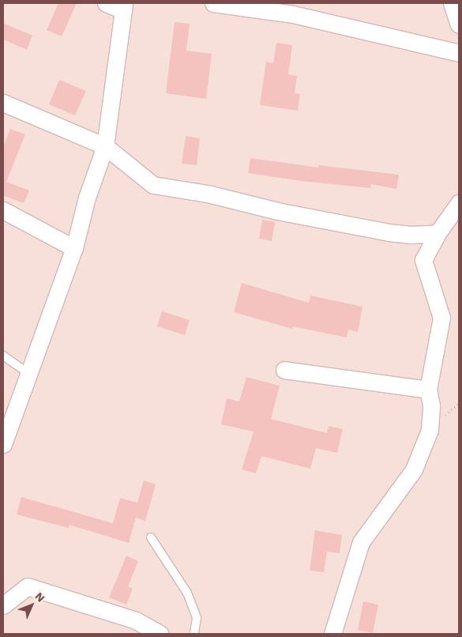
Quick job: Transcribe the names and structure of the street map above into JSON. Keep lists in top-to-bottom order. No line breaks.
{"north":"top right"}
